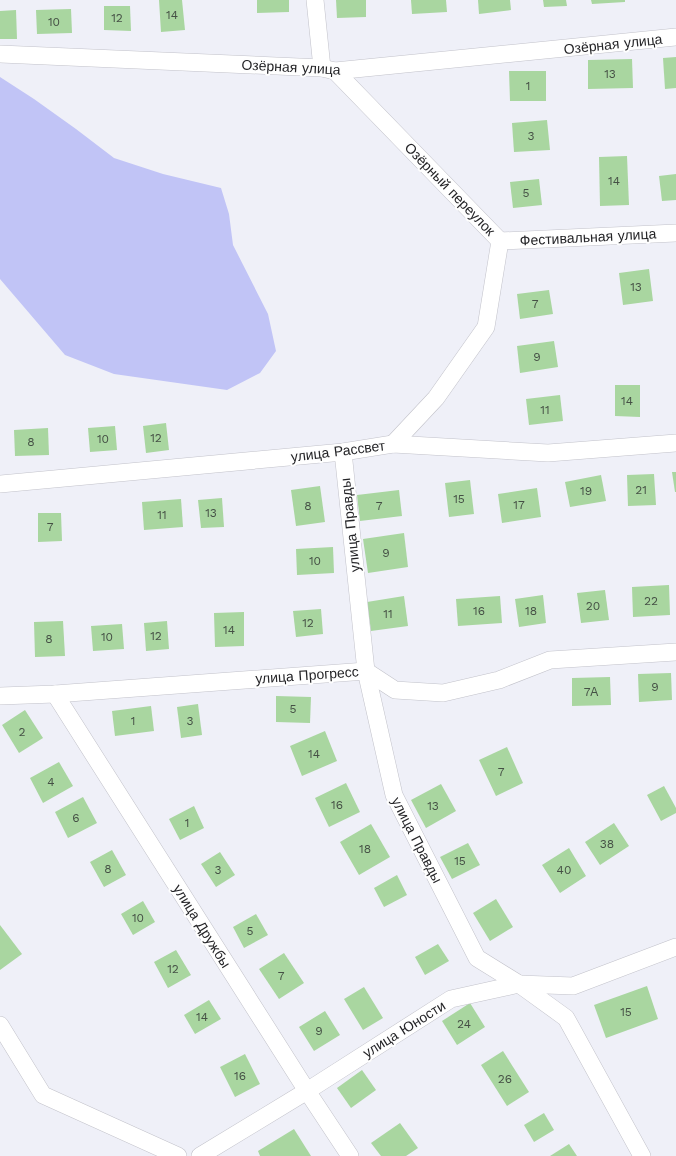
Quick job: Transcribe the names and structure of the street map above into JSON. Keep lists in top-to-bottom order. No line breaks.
{"streets":{"street":["Озёрная улица","Озёрный переулок","Фестивальная улица","улица Рассвет","улица Правды","улица Прогресс","улица Дружбы","улица Юности"]},"crossings":[["Озёрная улица","Озёрный переулок"],["Озёрный переулок","Фестивальная улица"],["Озёрный переулок","улица Рассвет"],["улица Рассвет","улица Правды"],["улица Правды","улица Прогресс"],["улица Правды","улица Юности"],["улица Прогресс","улица Дружбы"],["улица Дружбы","улица Юности"]],"house_numbers":["14","12","10","13","1","3","14","5","13","7","9","14","11","12","10","8","21","19","15","17","8","7","13","11","7","9","10","22","20","16","18","11","12","14","12","10","8","9","7А","5","1","3","2","14","7","4","16","13","6","1","38","18","15","8","3","40","10","5","12","7","15","14","24","9","16","26"]}
